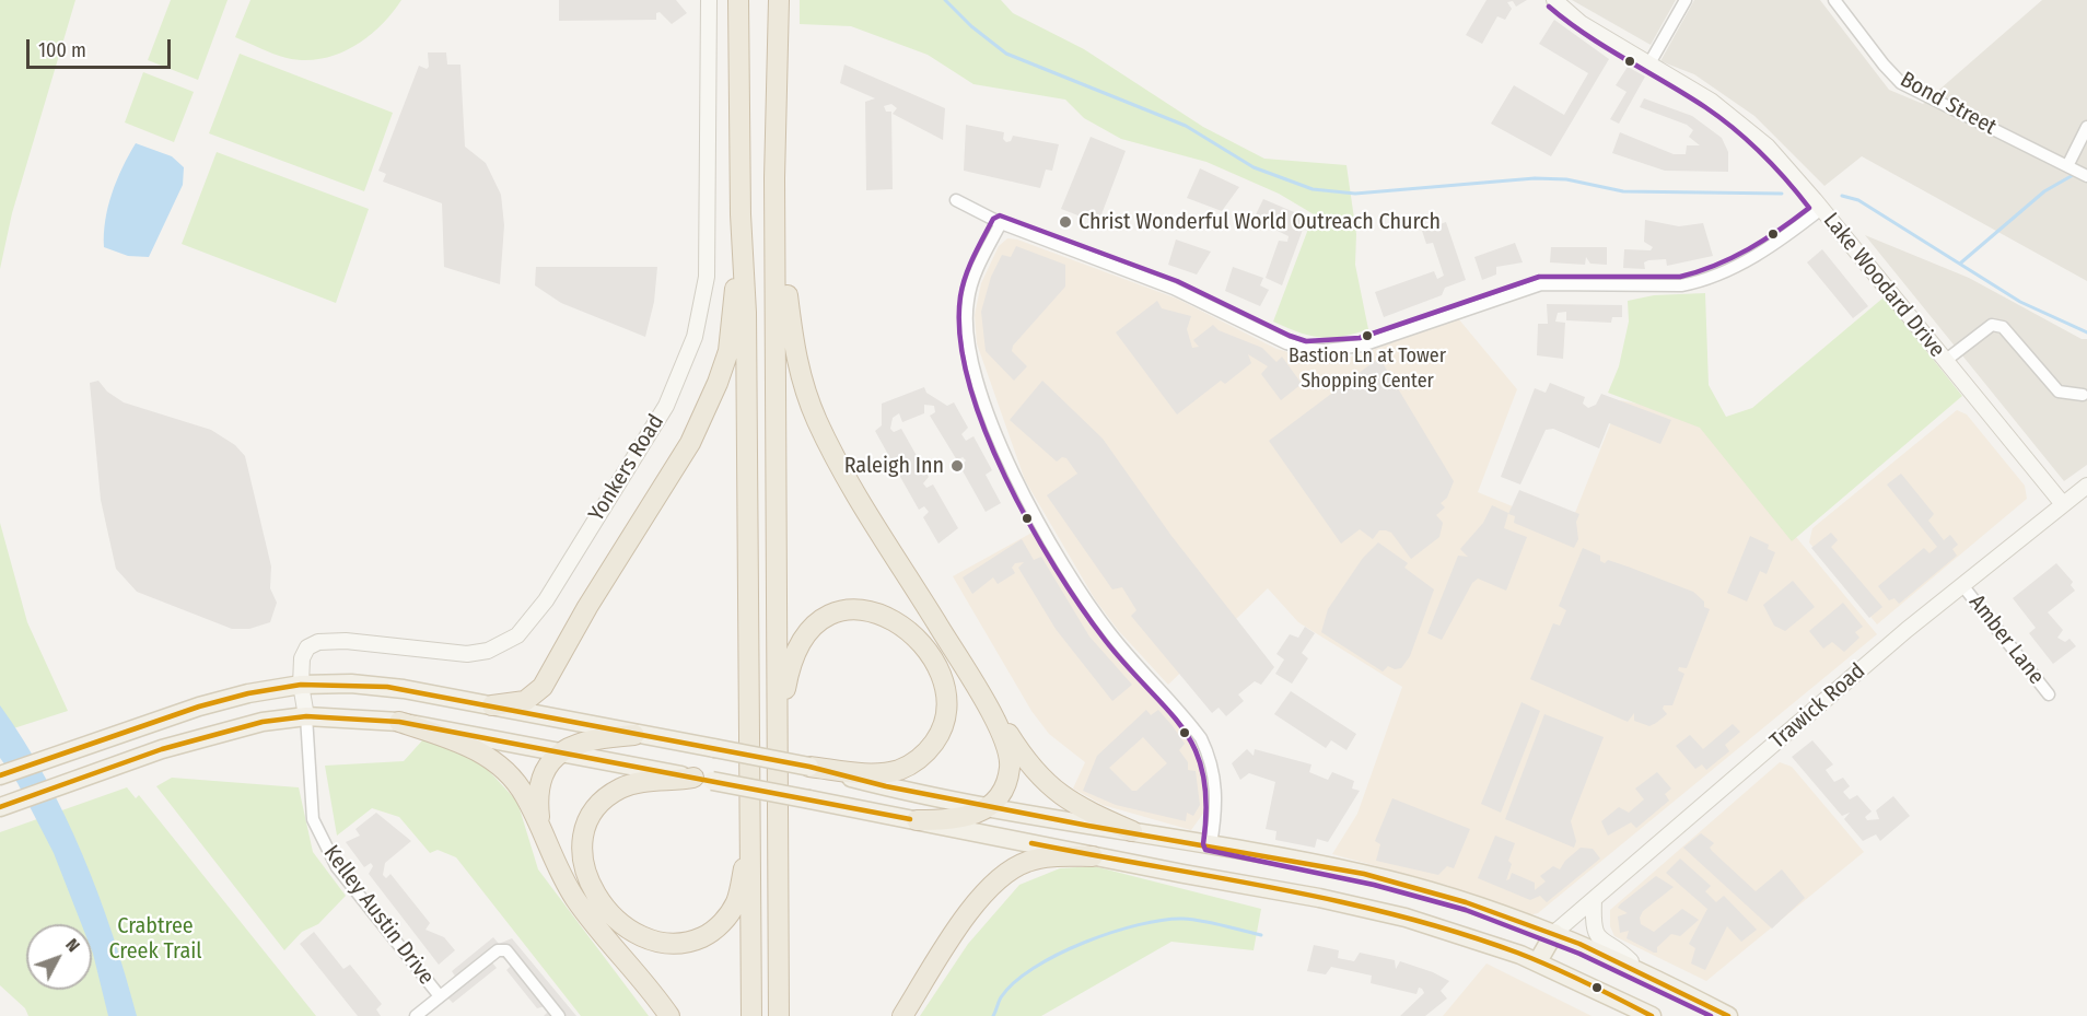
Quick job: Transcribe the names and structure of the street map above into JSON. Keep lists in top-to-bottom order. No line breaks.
{"streets":{"street":["Bond Street","Lake Woodard Drive","Yonkers Road","Amber Lane","Trawick Road","Kelley Austin Drive"]},"crossings":[["Lake Woodard Drive","Trawick Road"],["Yonkers Road","Kelley Austin Drive"],["Amber Lane","Trawick Road"]],"parks":["Crabtree Creek Trail"],"places":["Christ Wonderful World Outreach Church","Bastion Ln at Tower Shopping Center","Raleigh Inn"],"scale_bar":"100 m","north":"top right"}
